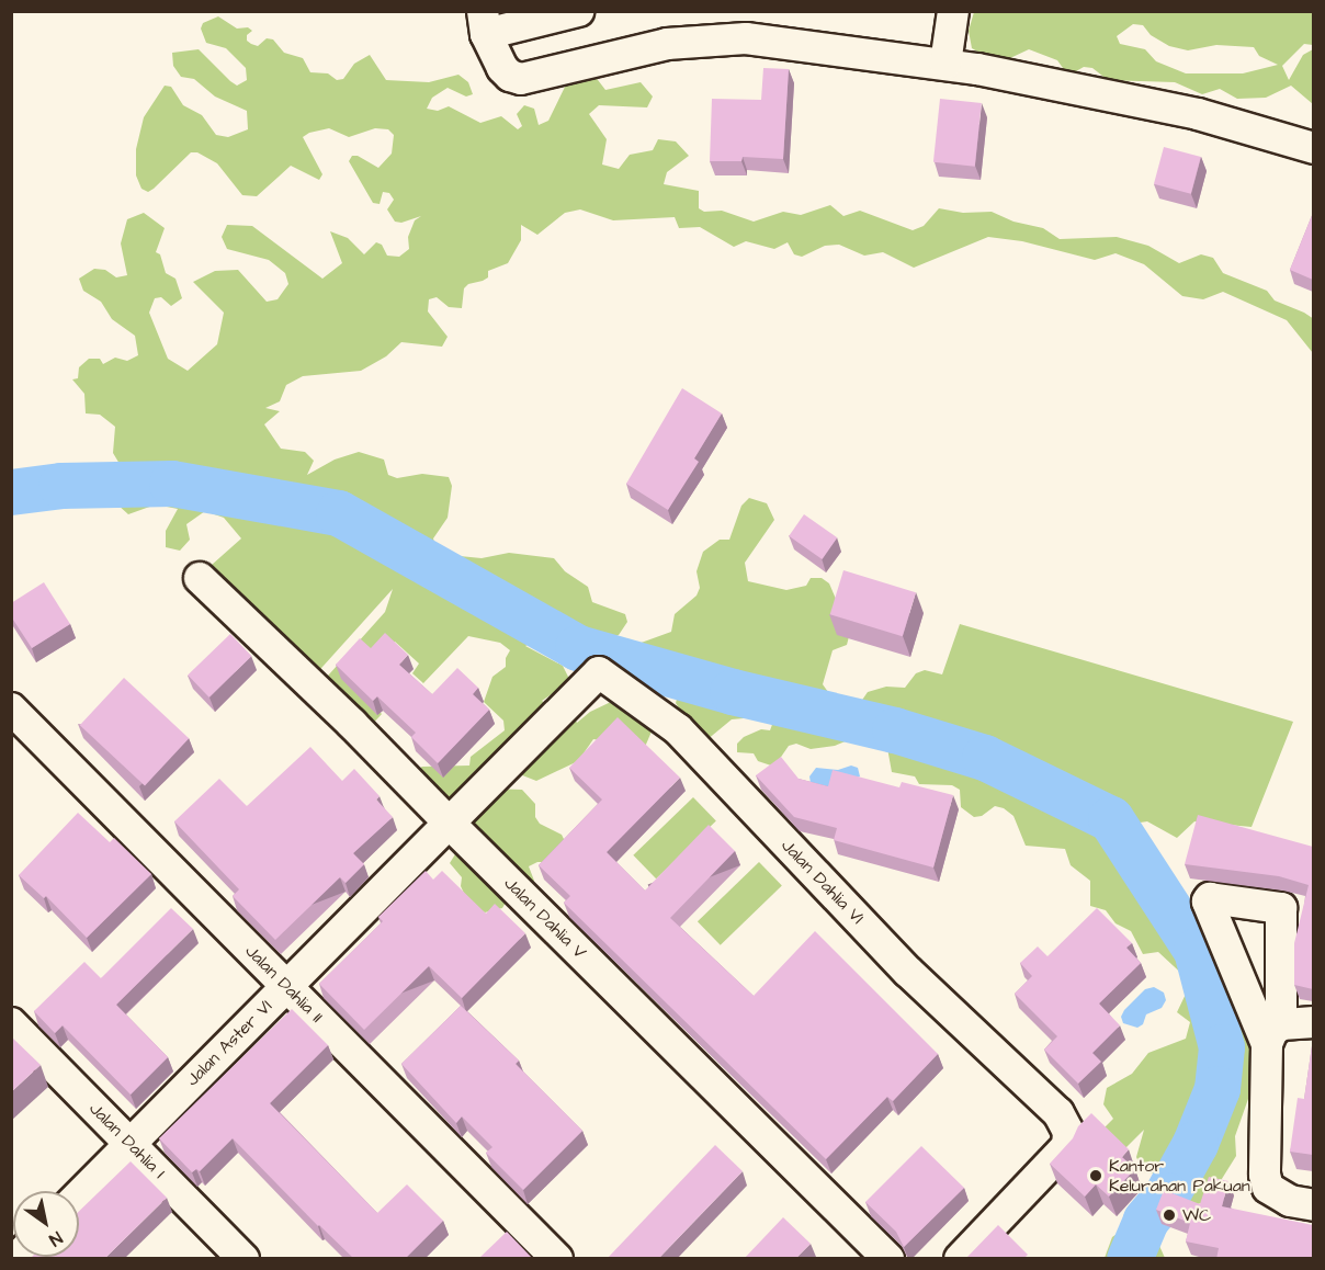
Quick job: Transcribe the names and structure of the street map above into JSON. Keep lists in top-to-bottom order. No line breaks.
{"streets":{"street":["Jalan Dahlia VI","Jalan Dahlia V","Jalan Dahlia II","Jalan Aster VI","Jalan Dahlia I"]},"crossings":[["Jalan Dahlia VI","Jalan Dahlia V"],["Jalan Dahlia VI","Jalan Aster VI"],["Jalan Dahlia V","Jalan Aster VI"],["Jalan Dahlia II","Jalan Aster VI"],["Jalan Aster VI","Jalan Dahlia I"]],"places":["Kantor Kelurahan Pakuan","WC"],"north":"bottom right"}
